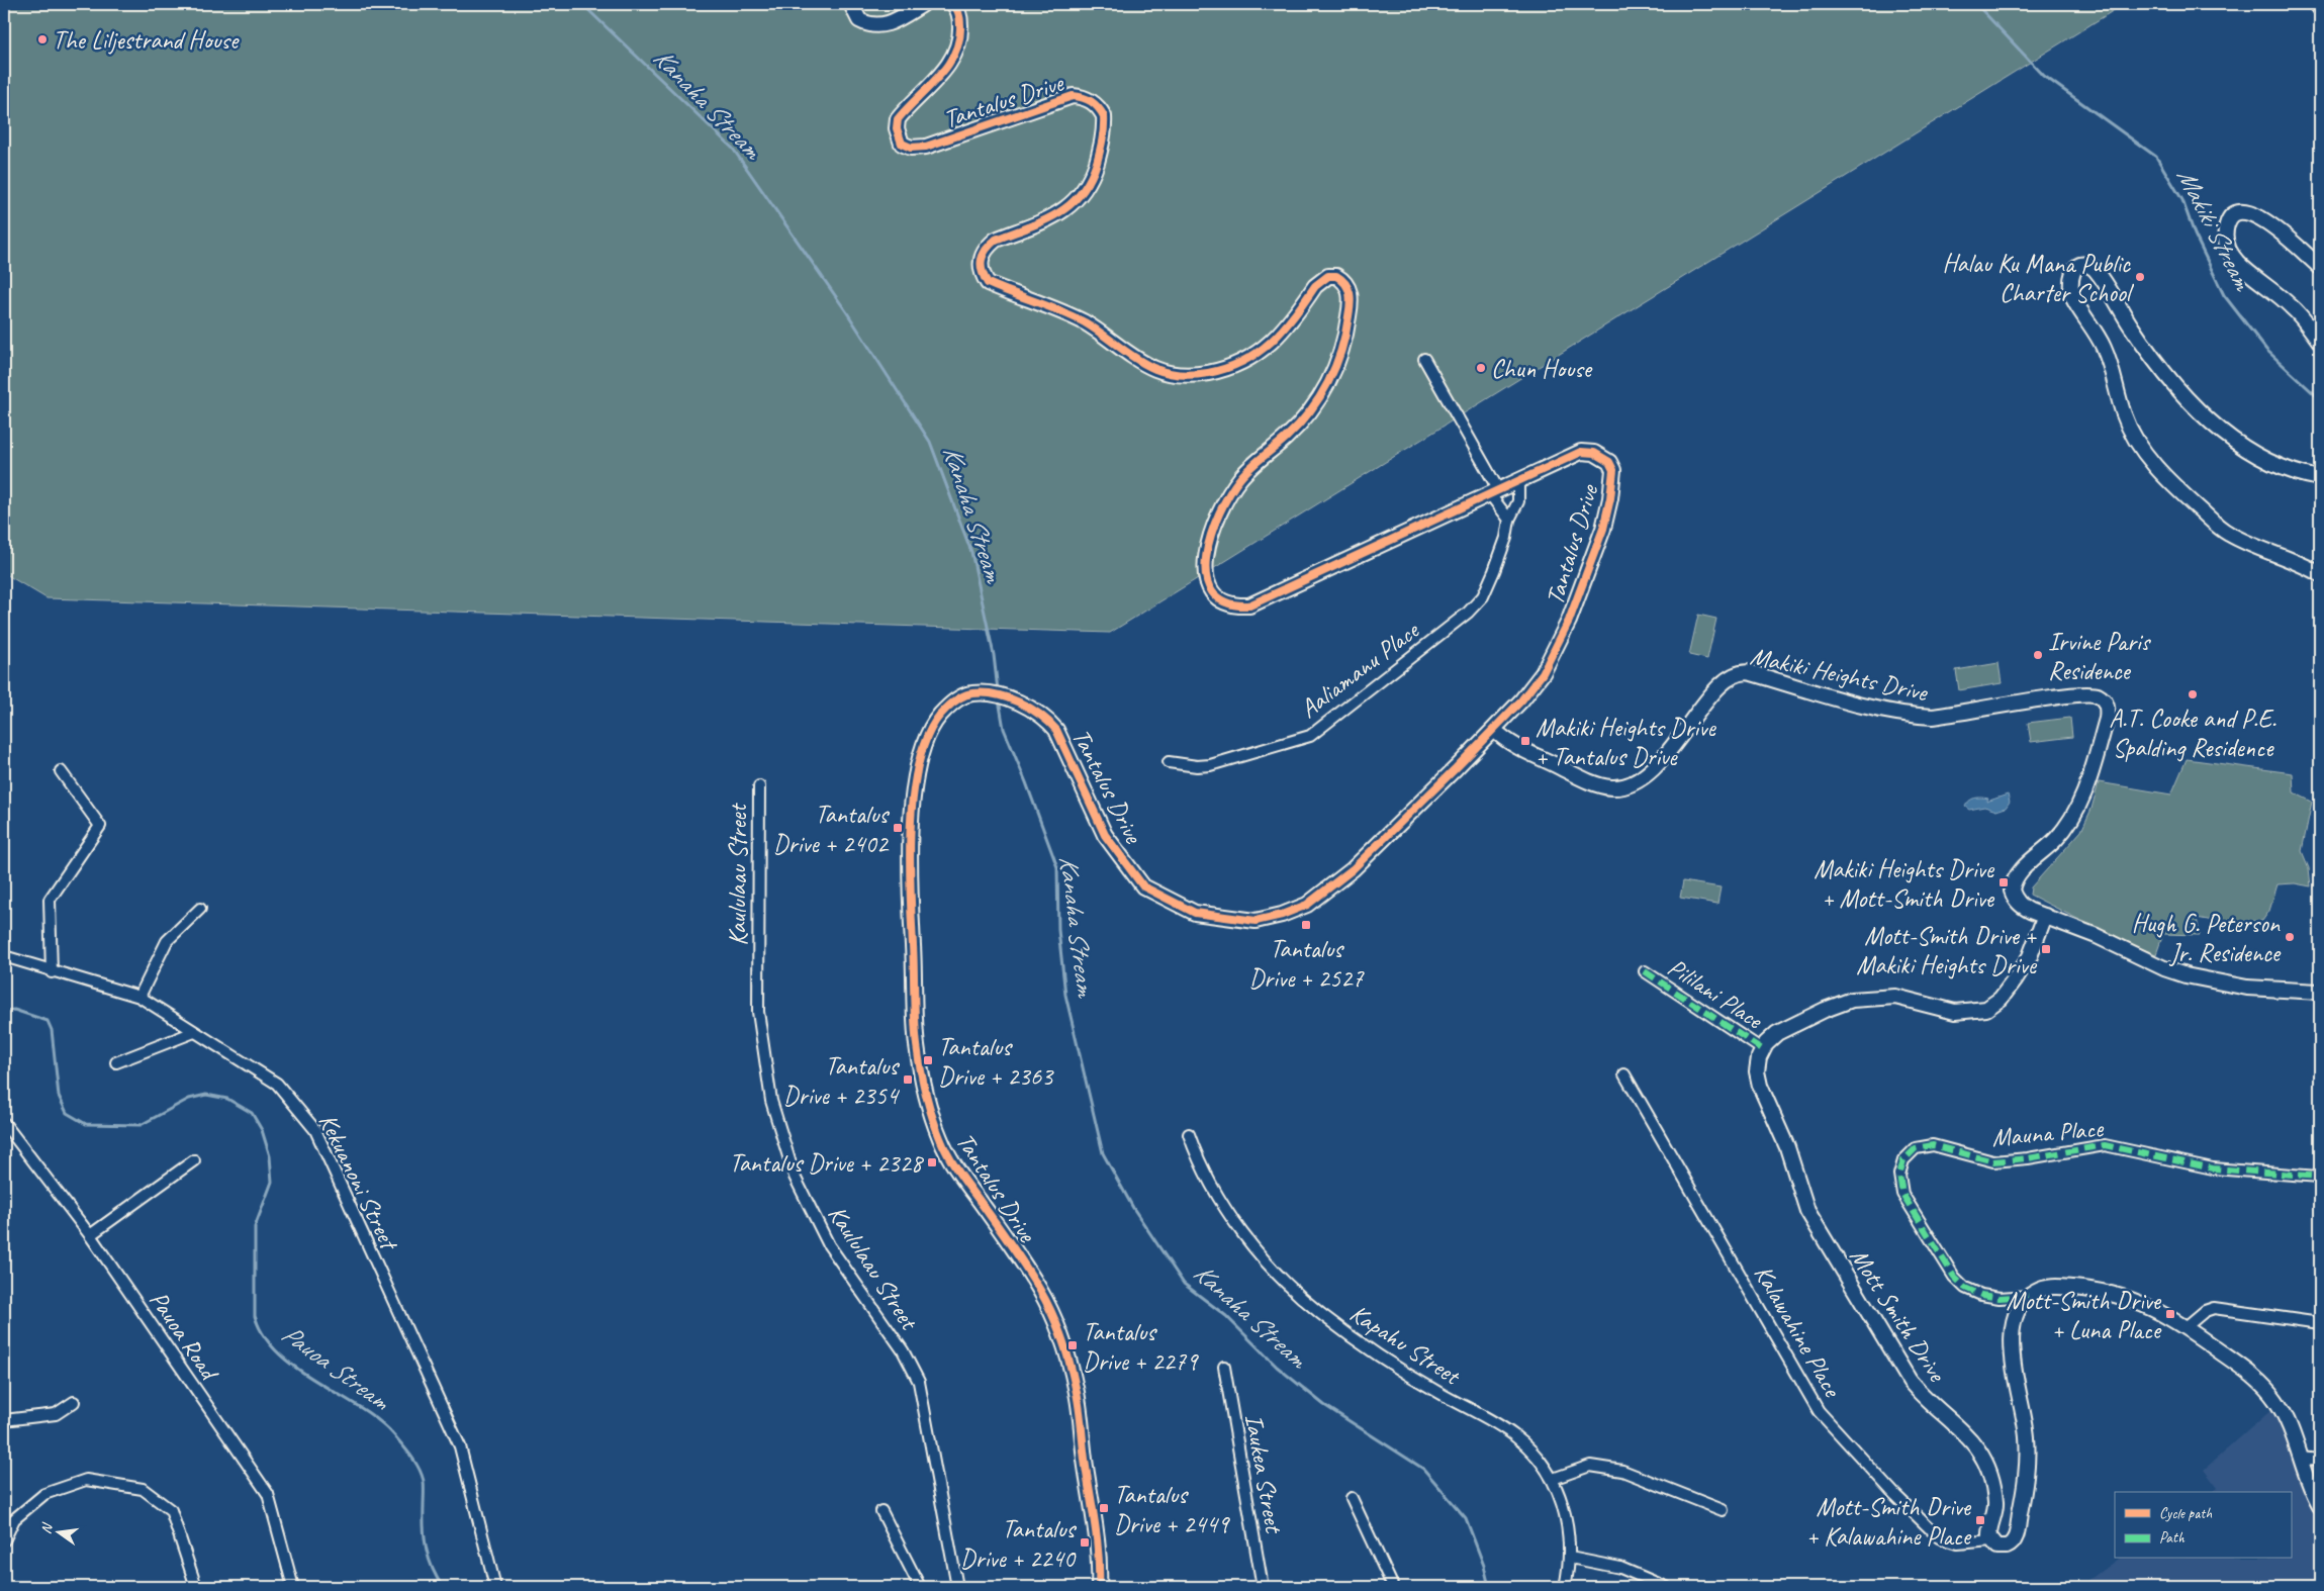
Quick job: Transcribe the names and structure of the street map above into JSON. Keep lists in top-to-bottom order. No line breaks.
{"streets":{"street":["Tantalus Drive","Aaliamanu Place","Makiki Heights Drive","Kaululaau Street","Pililani Place","Mauna Place","Kekuanoni Street","Mott Smith Drive","Kalawahine Place","Pauoa Road","Kapahu Street","Iaukea Street"]},"crossings":[["Tantalus Drive","Aaliamanu Place"],["Tantalus Drive","Makiki Heights Drive"],["Pililani Place","Mott Smith Drive"],["Mott Smith Drive","Kalawahine Place"]],"water":["Kanaha Stream","Makiki Stream","Pauoa Stream"],"places":{"other":["The Liljestrand House","Halau Ku Mana Public Charter School","Chun House","Irvine Paris Residence","A.T. Cooke and P.E. Spalding Residence","Hugh G. Peterson Jr. Residence"],"transit":["Makiki Heights Drive + Tantalus Drive","Tantalus Drive + 2402","Makiki Heights Drive + Mott-Smith Drive","Tantalus Drive + 2527","Mott-Smith Drive + Makiki Heights Drive","Tantalus Drive + 2363","Tantalus Drive + 2354","Tantalus Drive + 2328","Mott-Smith Drive + Luna Place","Tantalus Drive + 2279","Tantalus Drive + 2449","Mott-Smith Drive + Kalawahine Place","Tantalus Drive + 2240"]},"legend":["Cycle path","Path"],"north":"left"}
